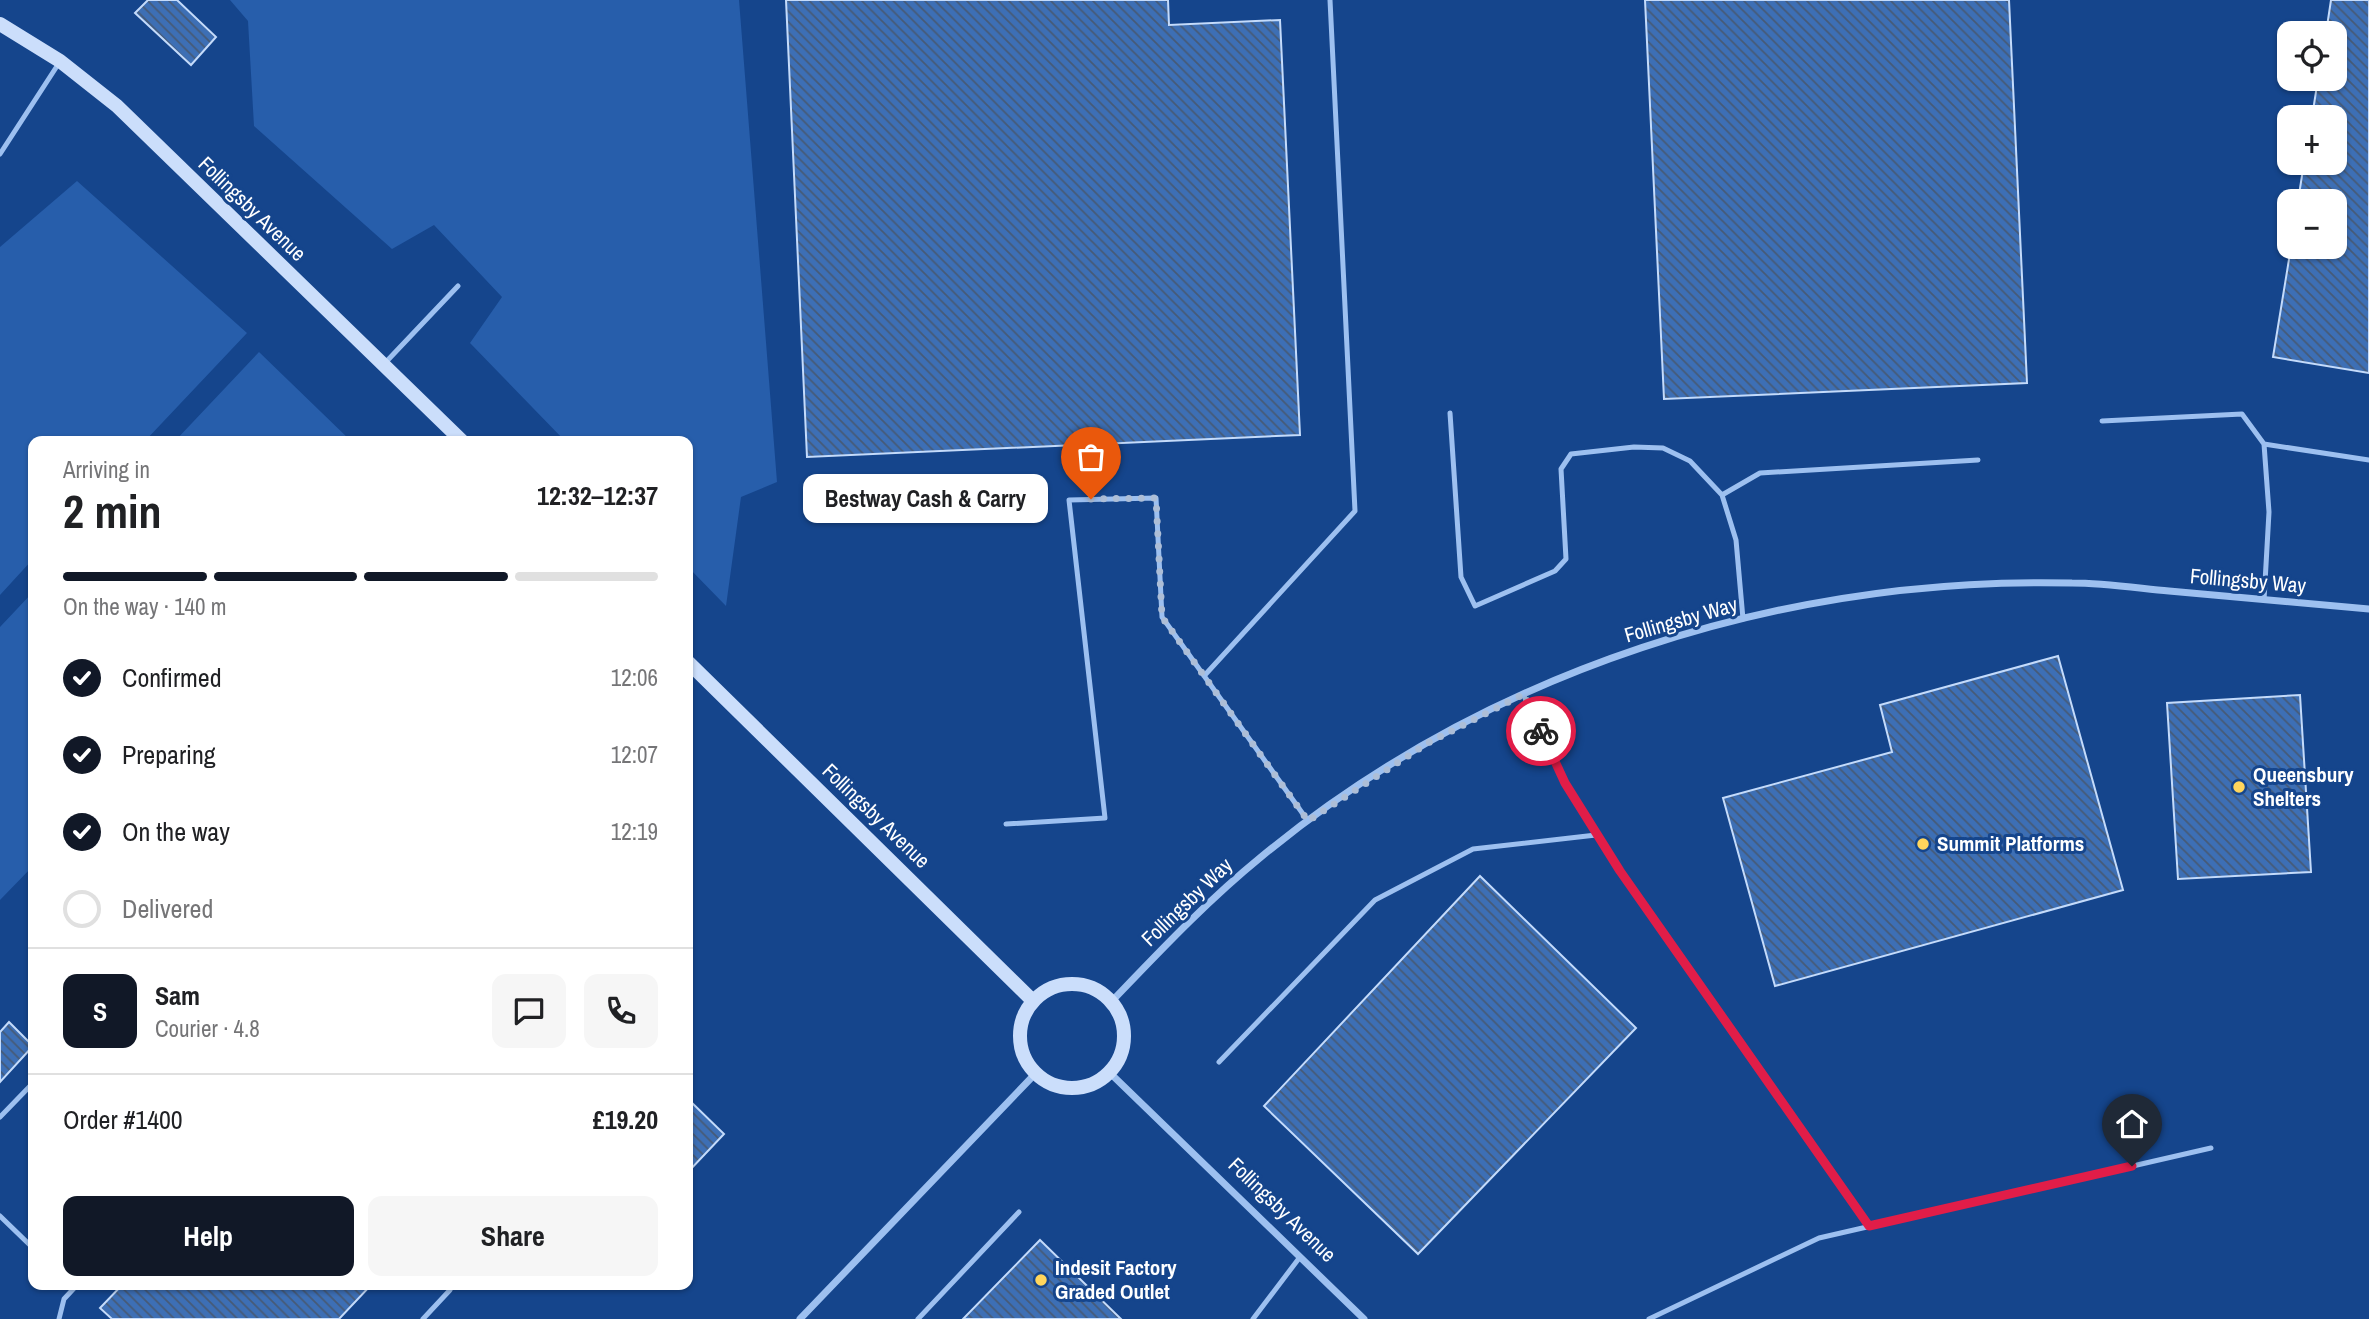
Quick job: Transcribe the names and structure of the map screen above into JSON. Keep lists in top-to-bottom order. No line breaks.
{"streets":{"street":["Follingsby Avenue","Follingsby Way"]},"crossings":[["Follingsby Avenue","Follingsby Way"]],"places":["Bestway Cash & Carry","Queensbury Shelters","Summit Platforms","Indesit Factory Graded Outlet"],"page":{"map_buttons":["+","−"],"heading":["2 min","Arriving in","12:32–12:37"],"panel":["Sam","Courier · 4.8","Order #1400","£19.20"],"bubble":"Bestway Cash & Carry","bar":"On the way · 140 m","list":[["Confirmed","12:06"],["Preparing","12:07"],["On the way","12:19"],"Delivered"],"round":"S","buttons":["Help","Share"]}}
